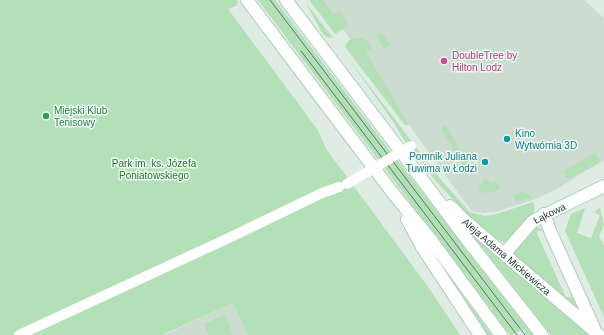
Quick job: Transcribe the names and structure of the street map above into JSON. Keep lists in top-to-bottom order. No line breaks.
{"streets":{"main road":["Łąkowa","Aleja Adama Mickiewicza"]},"crossings":[["Łąkowa","Aleja Adama Mickiewicza"]],"parks":["Park im. ks. Józefa Poniatowskiego"],"places":["DoubleTree by Hilton Lodz","Miejski Klub Tenisowy","Kino Wytwórnia 3D","Pomnik Juliana Tuwima w Łodzi"]}
